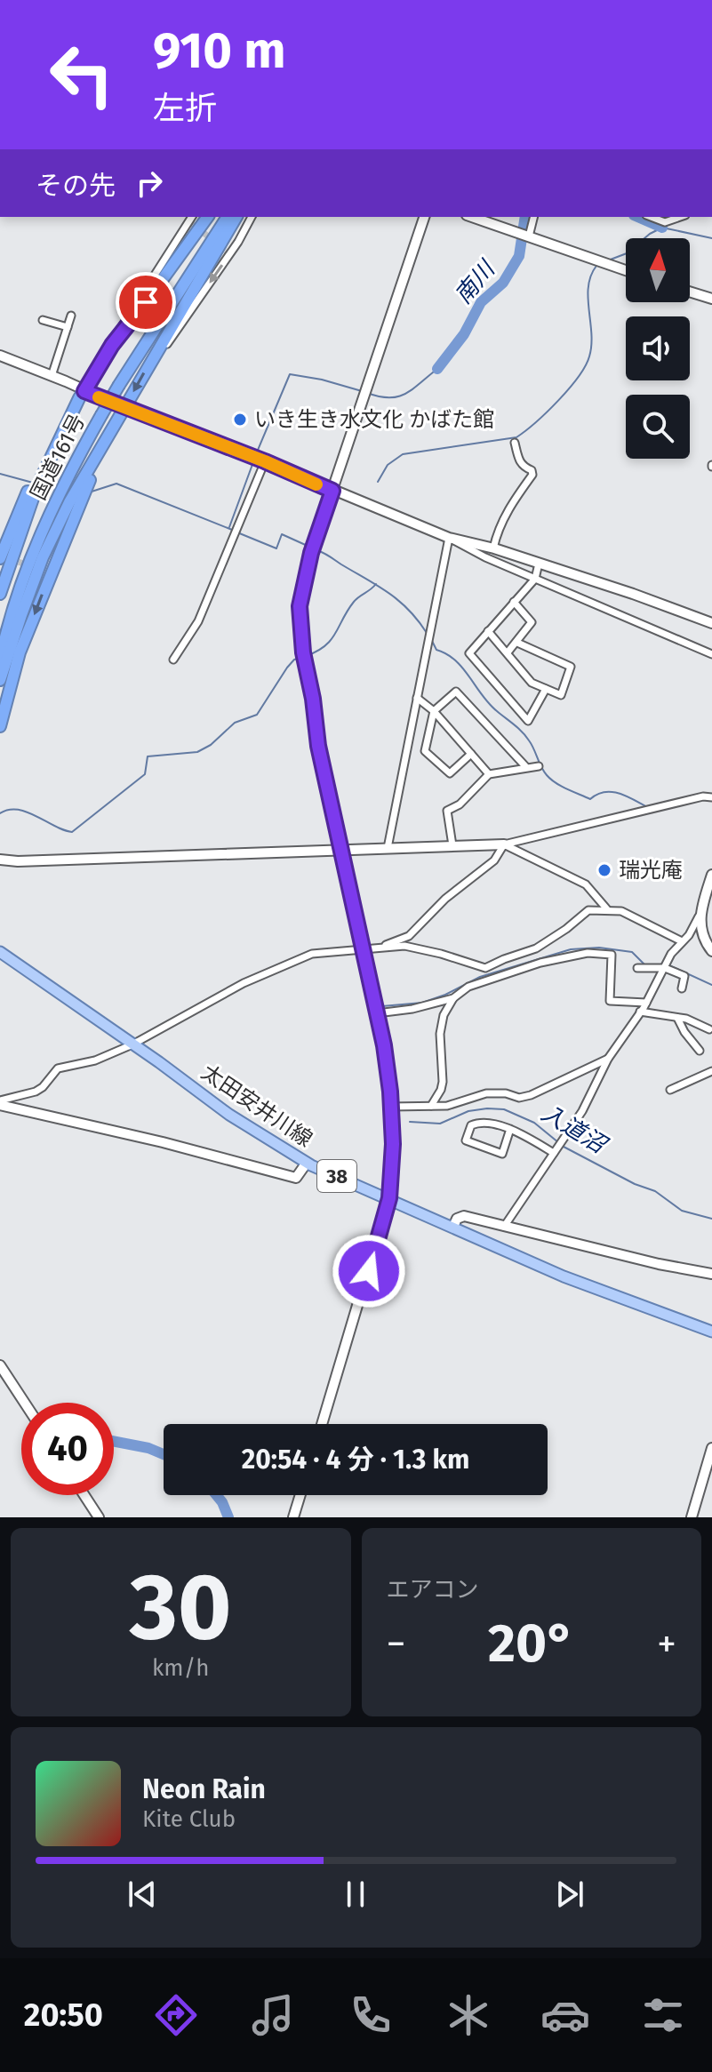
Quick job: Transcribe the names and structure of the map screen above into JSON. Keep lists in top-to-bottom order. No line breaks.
{"streets":{"highway":["国道161号"],"main road":["太田安井川線","38"]},"water":["南川","入道沼"],"places":["いき生き水文化 かばた館","瑞光庵"],"north":"top","page":{"turn":["910 m","左折"],"then":"その先","limit":"40","trip":"20:54 · 4 分 · 1.3 km","tile":[["30","km/h"],"エアコン"],"heat":["−","20°","+"],"song":["Neon Rain","Kite Club"],"tabs":"20:50"}}
